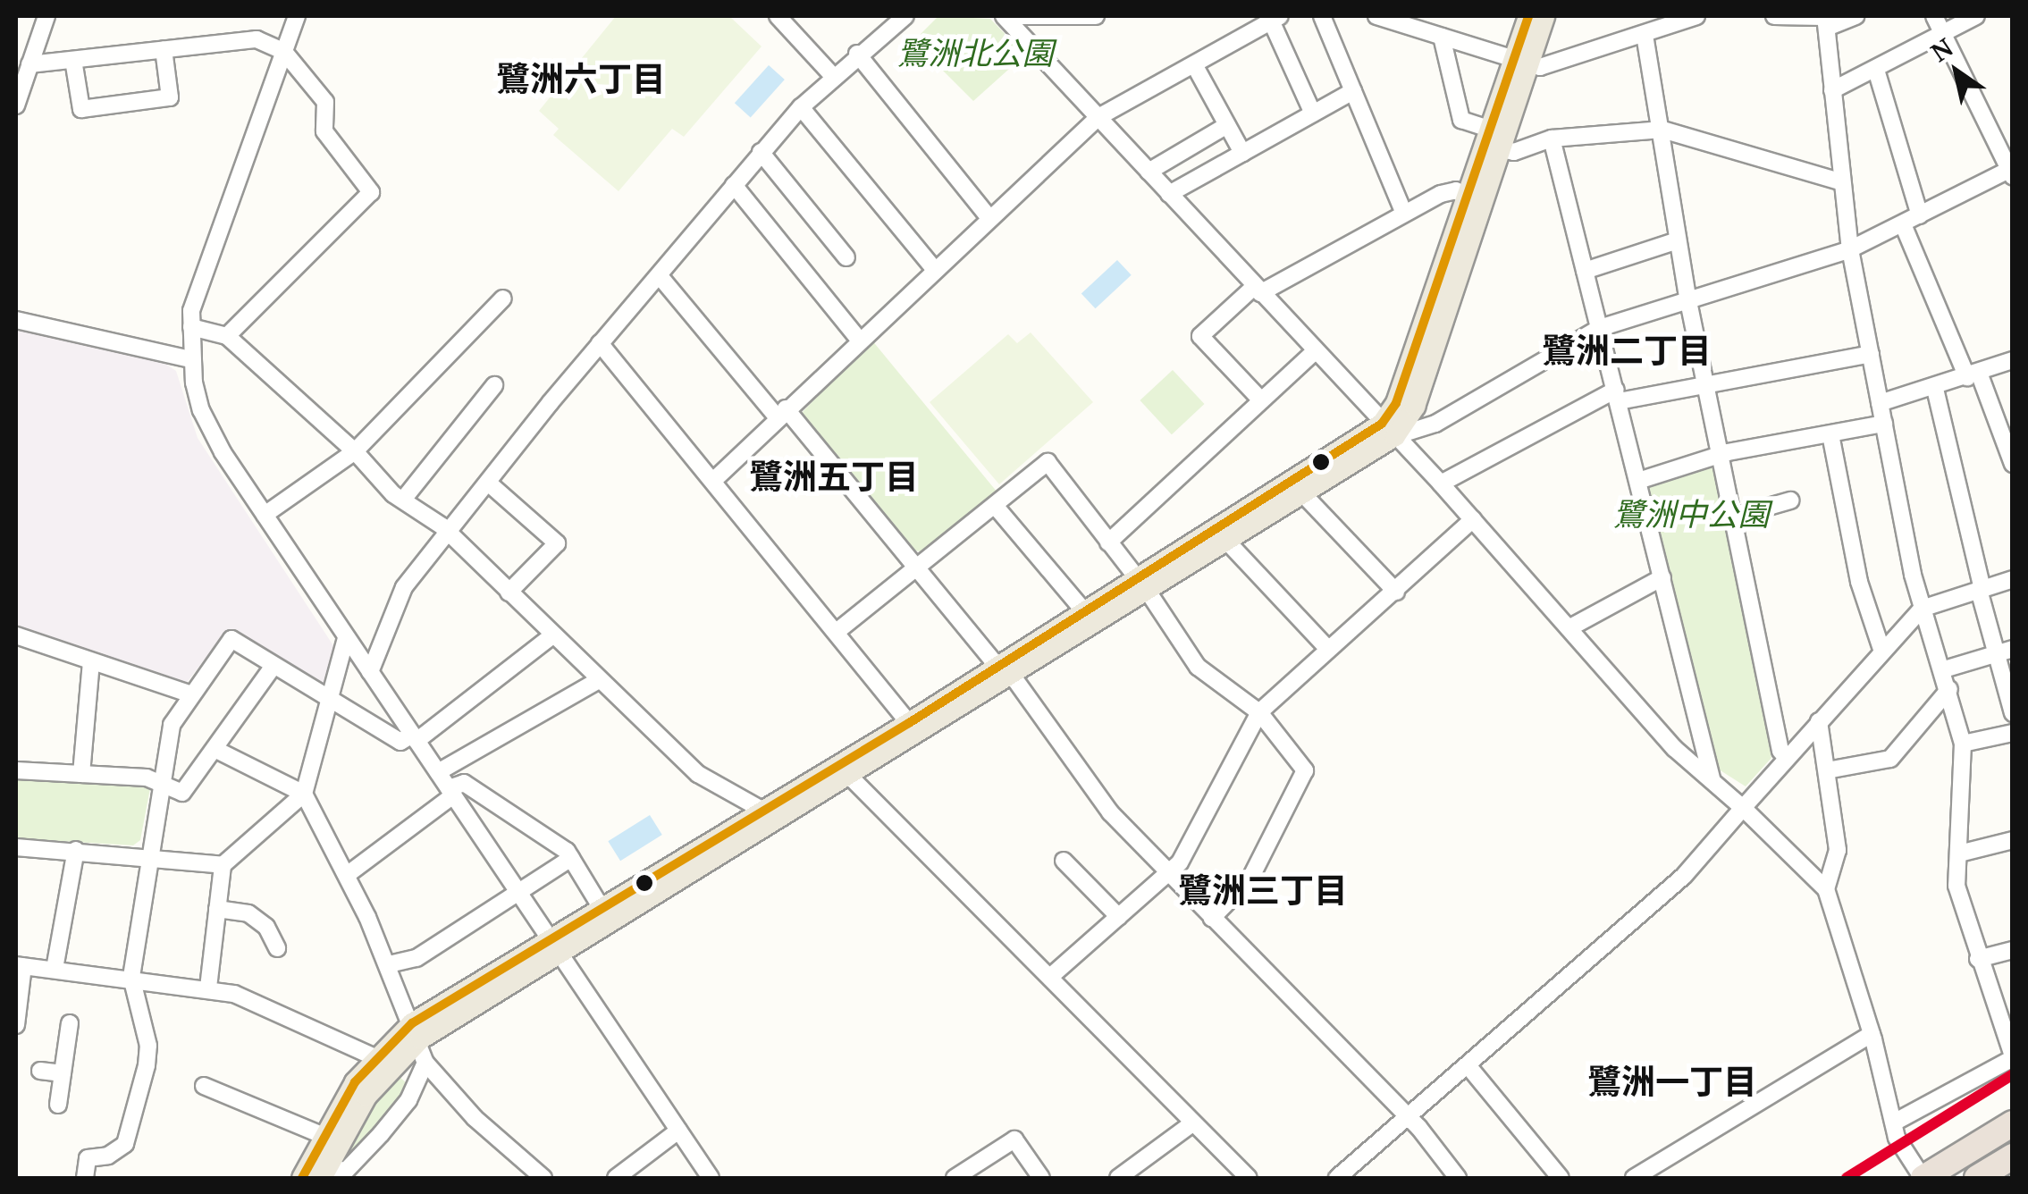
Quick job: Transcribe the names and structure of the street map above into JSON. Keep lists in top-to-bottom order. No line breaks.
{"districts":["鷺洲六丁目","鷺洲二丁目","鷺洲五丁目","鷺洲三丁目","鷺洲一丁目"],"parks":["鷺洲北公園","鷺洲中公園"],"north":"top left"}
